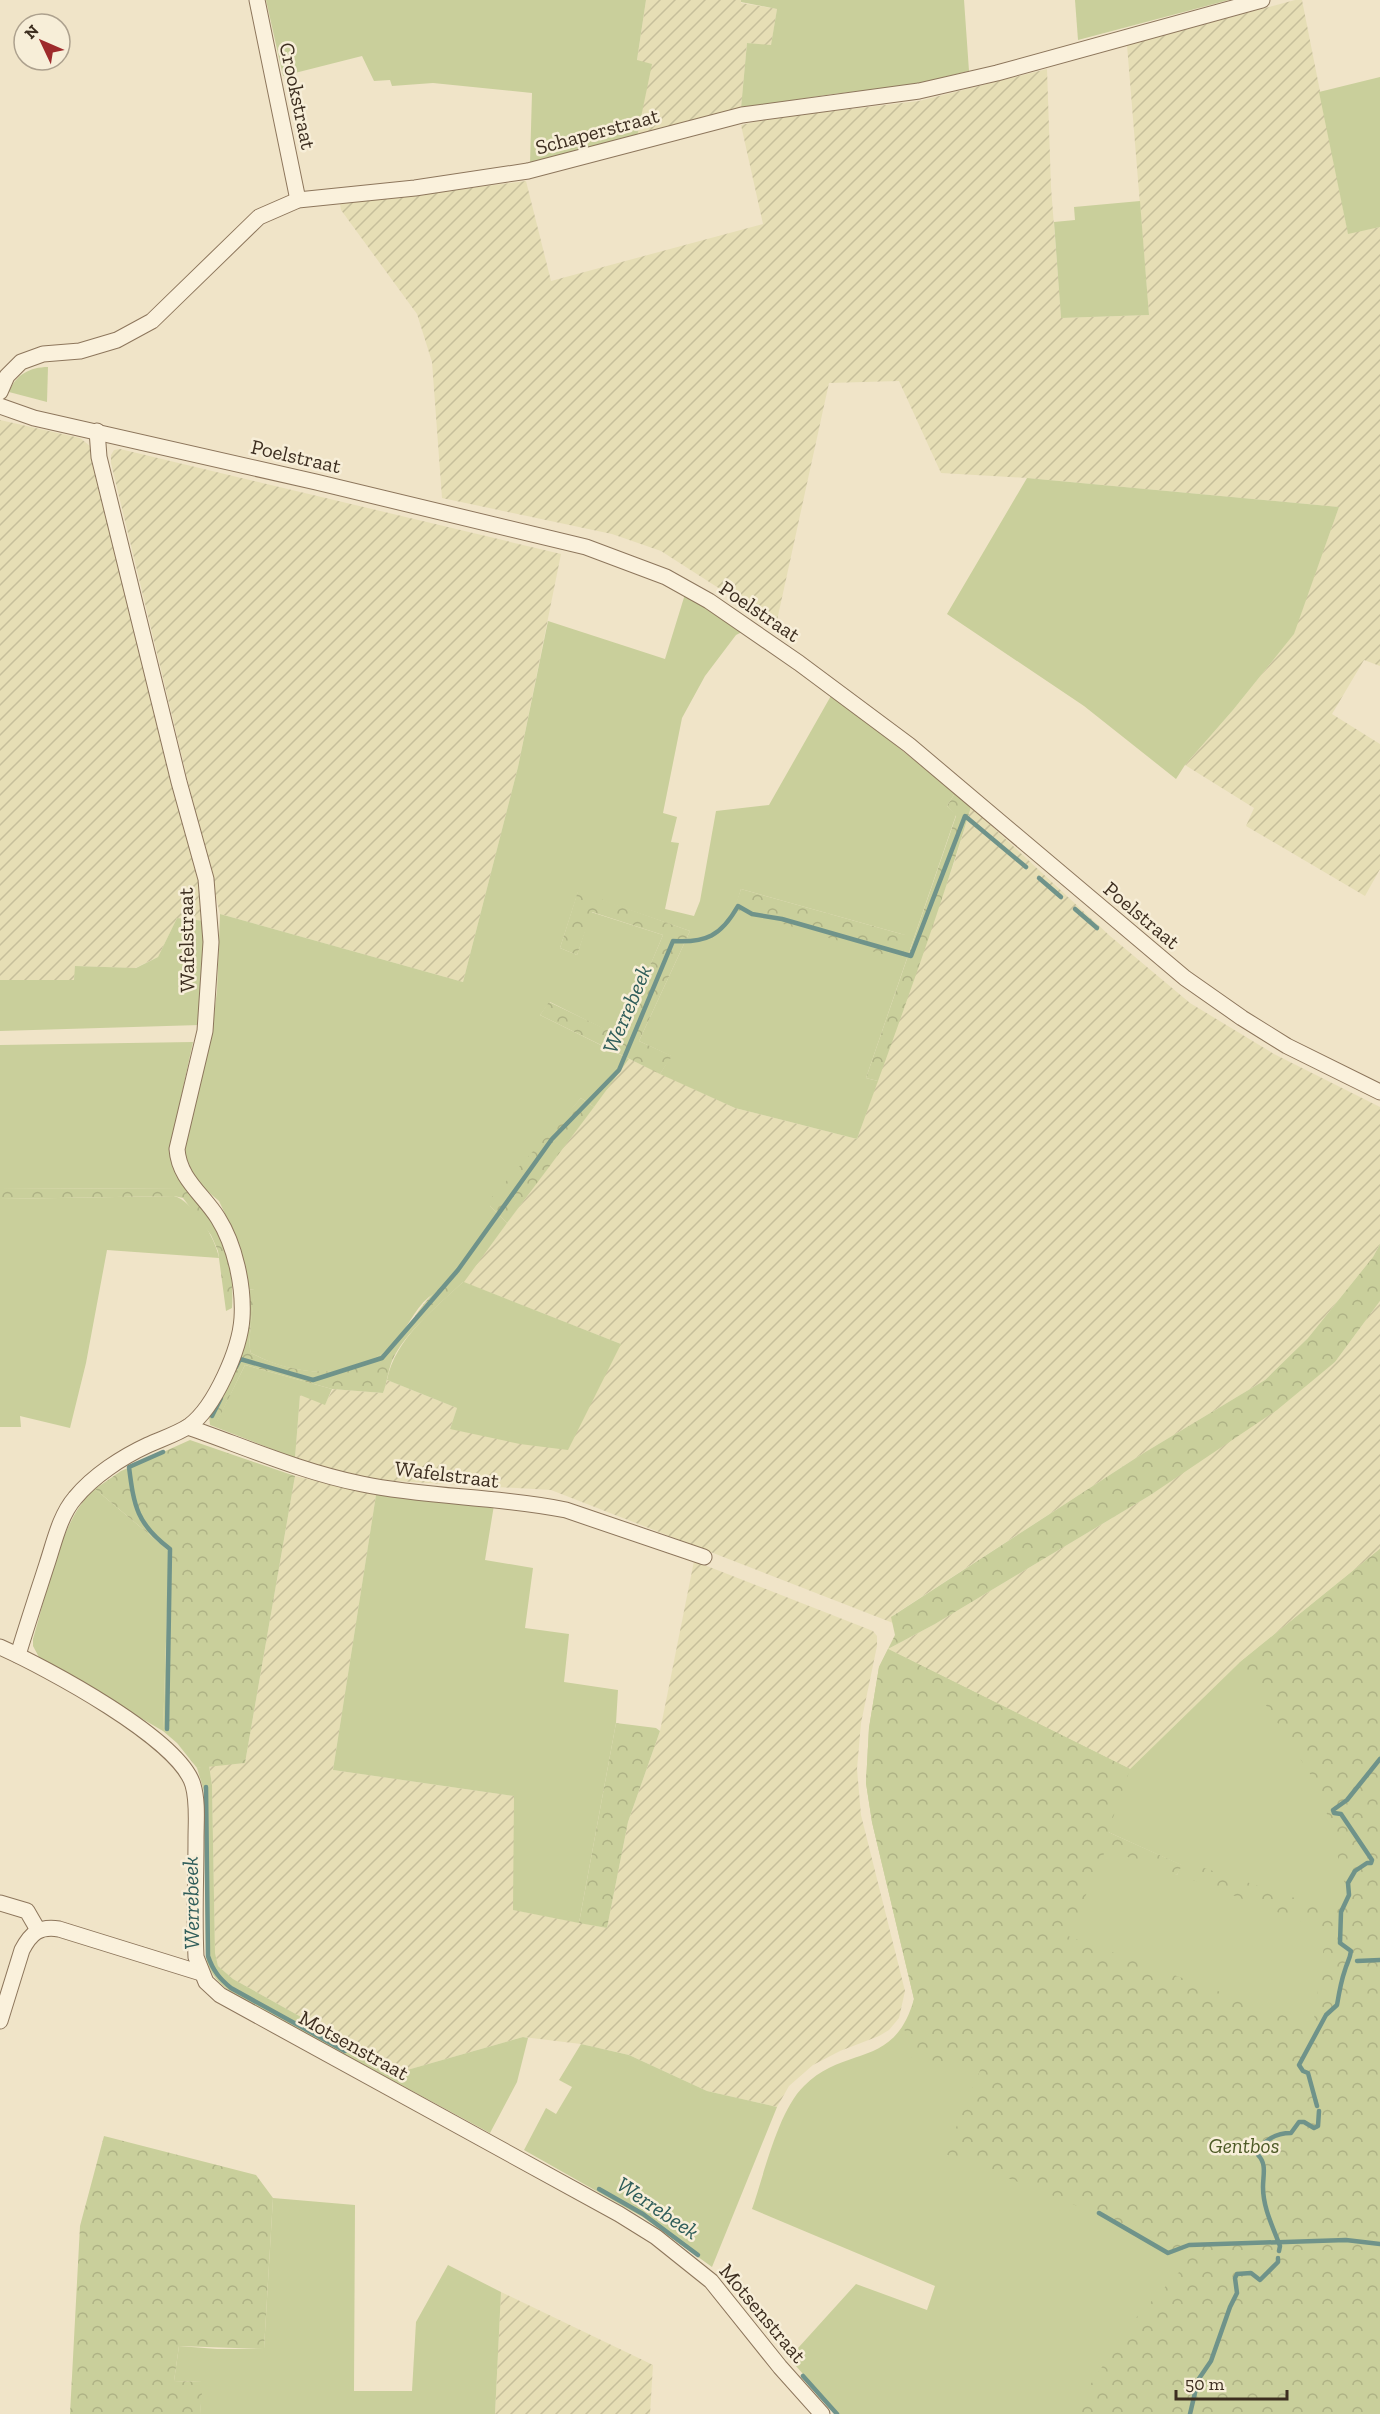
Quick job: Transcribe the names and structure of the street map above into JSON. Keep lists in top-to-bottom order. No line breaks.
{"streets":{"street":["Crookstraat","Schaperstraat","Poelstraat","Wafelstraat","Motsenstraat"]},"crossings":[["Crookstraat","Schaperstraat"],["Poelstraat","Wafelstraat"]],"water":["Werrebeek"],"parks":["Gentbos"],"scale_bar":"50 m","north":"top left"}
